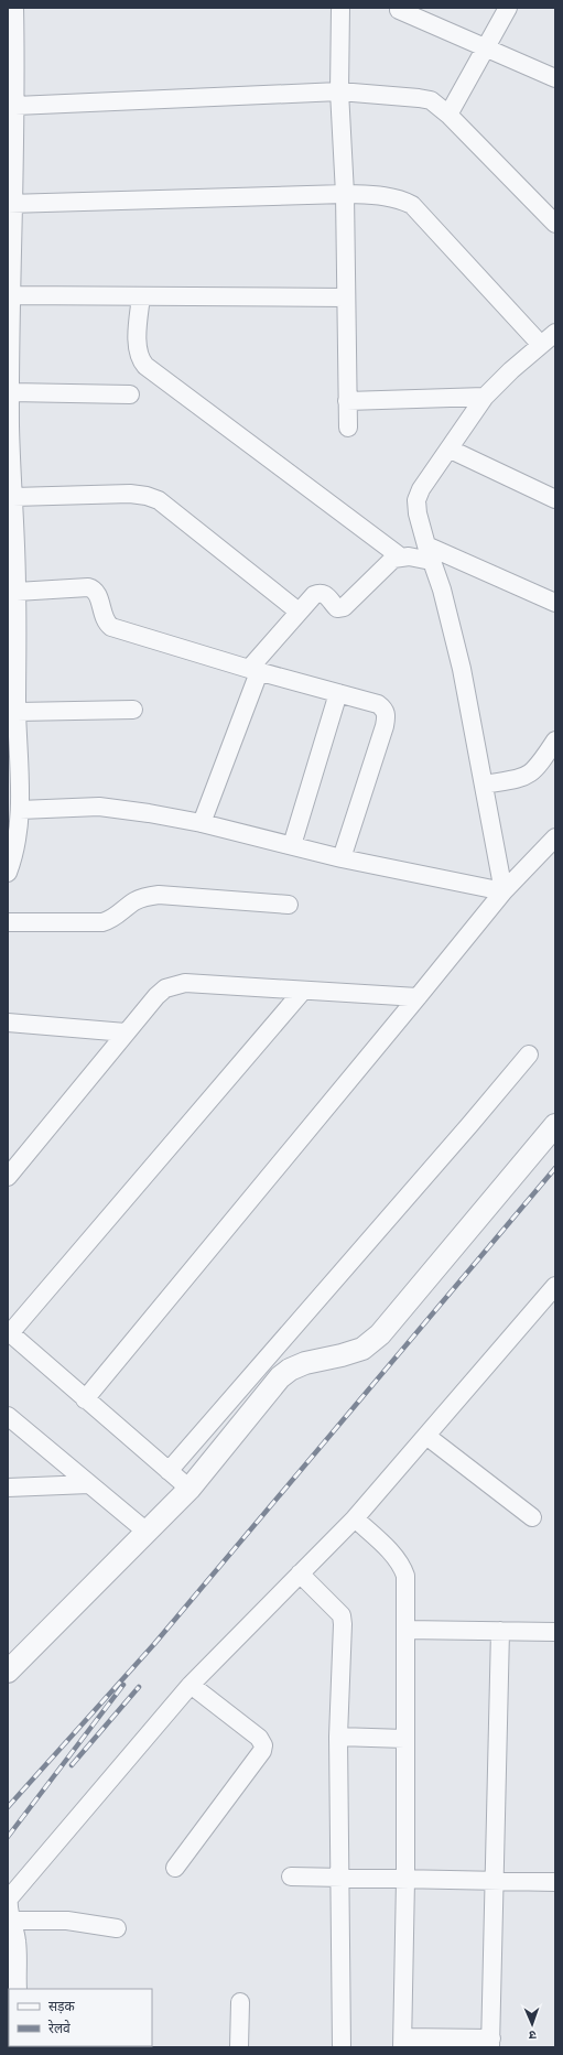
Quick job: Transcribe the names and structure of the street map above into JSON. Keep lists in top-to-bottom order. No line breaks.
{"legend":["सड़क","रेलवे"],"north":"bottom"}
